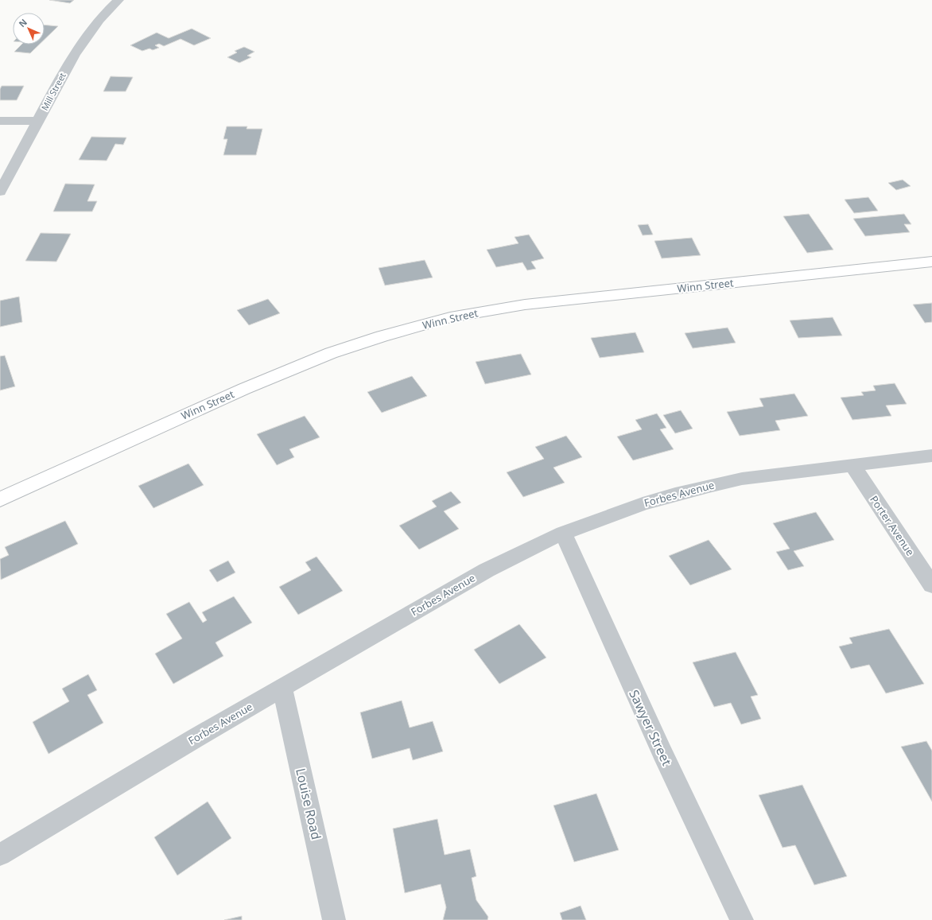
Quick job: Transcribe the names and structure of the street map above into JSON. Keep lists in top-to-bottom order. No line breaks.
{"streets":{"main road":["Winn Street"],"street":["Mill Street","Forbes Avenue","Porter Avenue","Sawyer Street","Louise Road"]},"crossings":[["Forbes Avenue","Porter Avenue"],["Forbes Avenue","Sawyer Street"],["Forbes Avenue","Louise Road"]],"north":"top left"}
